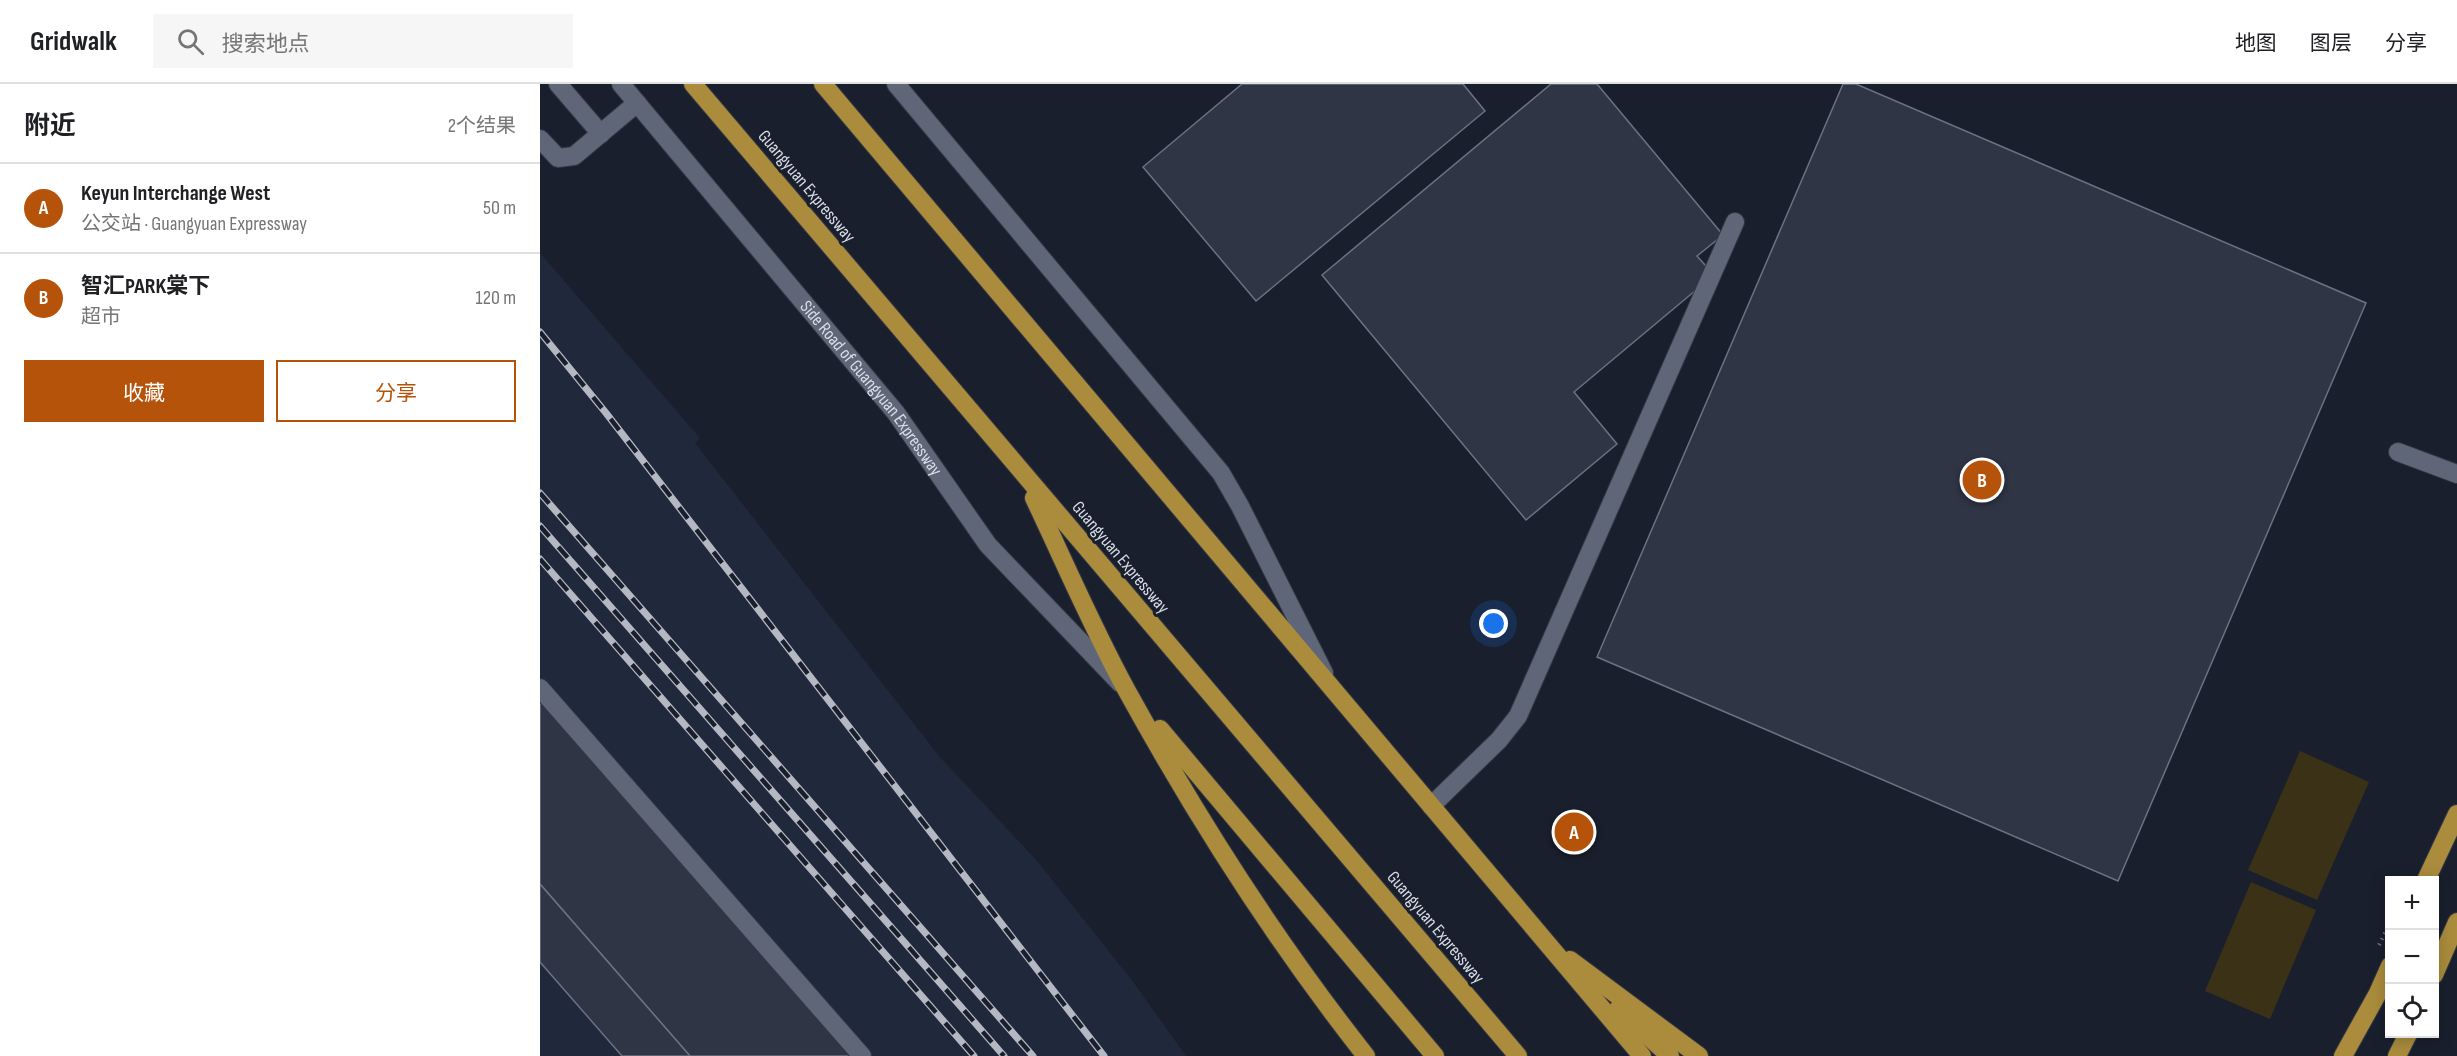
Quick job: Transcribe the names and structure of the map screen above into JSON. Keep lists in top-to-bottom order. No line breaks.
{"streets":{"highway":["Guangyuan Expressway"],"street":["Side Road of Guangyuan Expressway"]},"page":{"header":"Gridwalk","search":"搜索地点","nav":["地图","图层","分享"],"heading":["附近","2个结果"],"list":[{"mark":"A","name":"Keyun Interchange West","note":"公交站 · Guangyuan Expressway","value":"50 m"},{"mark":"B","name":"智汇PARK棠下","note":"超市","value":"120 m"}],"buttons":["收藏","分享"],"pins":["B","A"],"map_buttons":["+","−"]}}
